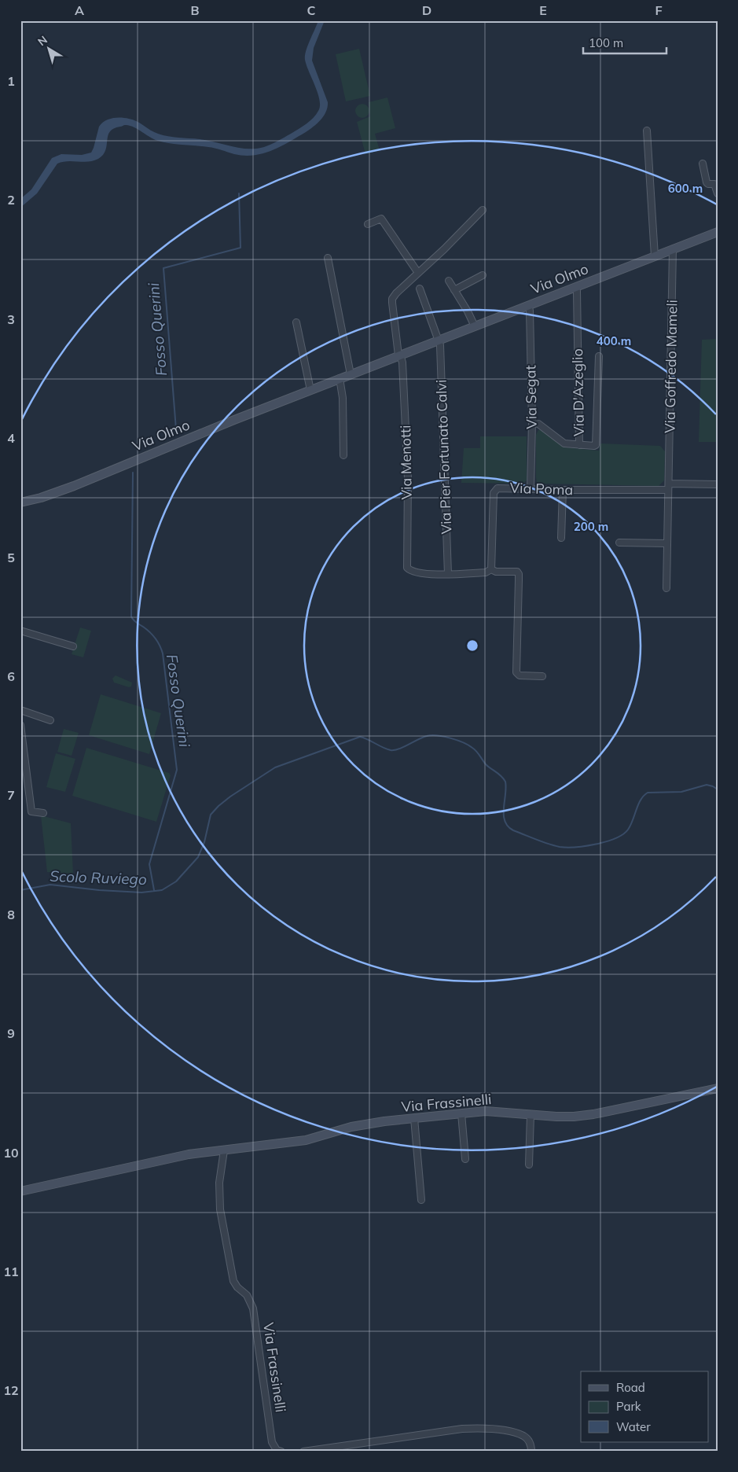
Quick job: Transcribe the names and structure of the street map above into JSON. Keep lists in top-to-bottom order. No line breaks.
{"streets":{"street":["Via Olmo","Via Goffredo Mameli","Via D'Azeglio","Via Segat","Via Pier Fortunato Calvi","Via Menotti","Via Poma","Via Frassinelli"]},"crossings":[["Via Olmo","Via Goffredo Mameli"],["Via Olmo","Via D'Azeglio"],["Via Olmo","Via Segat"],["Via Olmo","Via Pier Fortunato Calvi"],["Via Olmo","Via Menotti"],["Via Goffredo Mameli","Via Poma"],["Via D'Azeglio","Via Segat"],["Via Segat","Via Poma"],["Via Pier Fortunato Calvi","Via Menotti"]],"water":["Fosso Querini","Scolo Ruviego"],"legend":["Road","Park","Water"],"scale_bar":"100 m","north":"top left","grid":{"columns":["A","B","C","D","E","F"],"rows":["1","2","3","4","5","6","7","8","9","10","11","12"]},"rings":["600 m","400 m","200 m"]}
